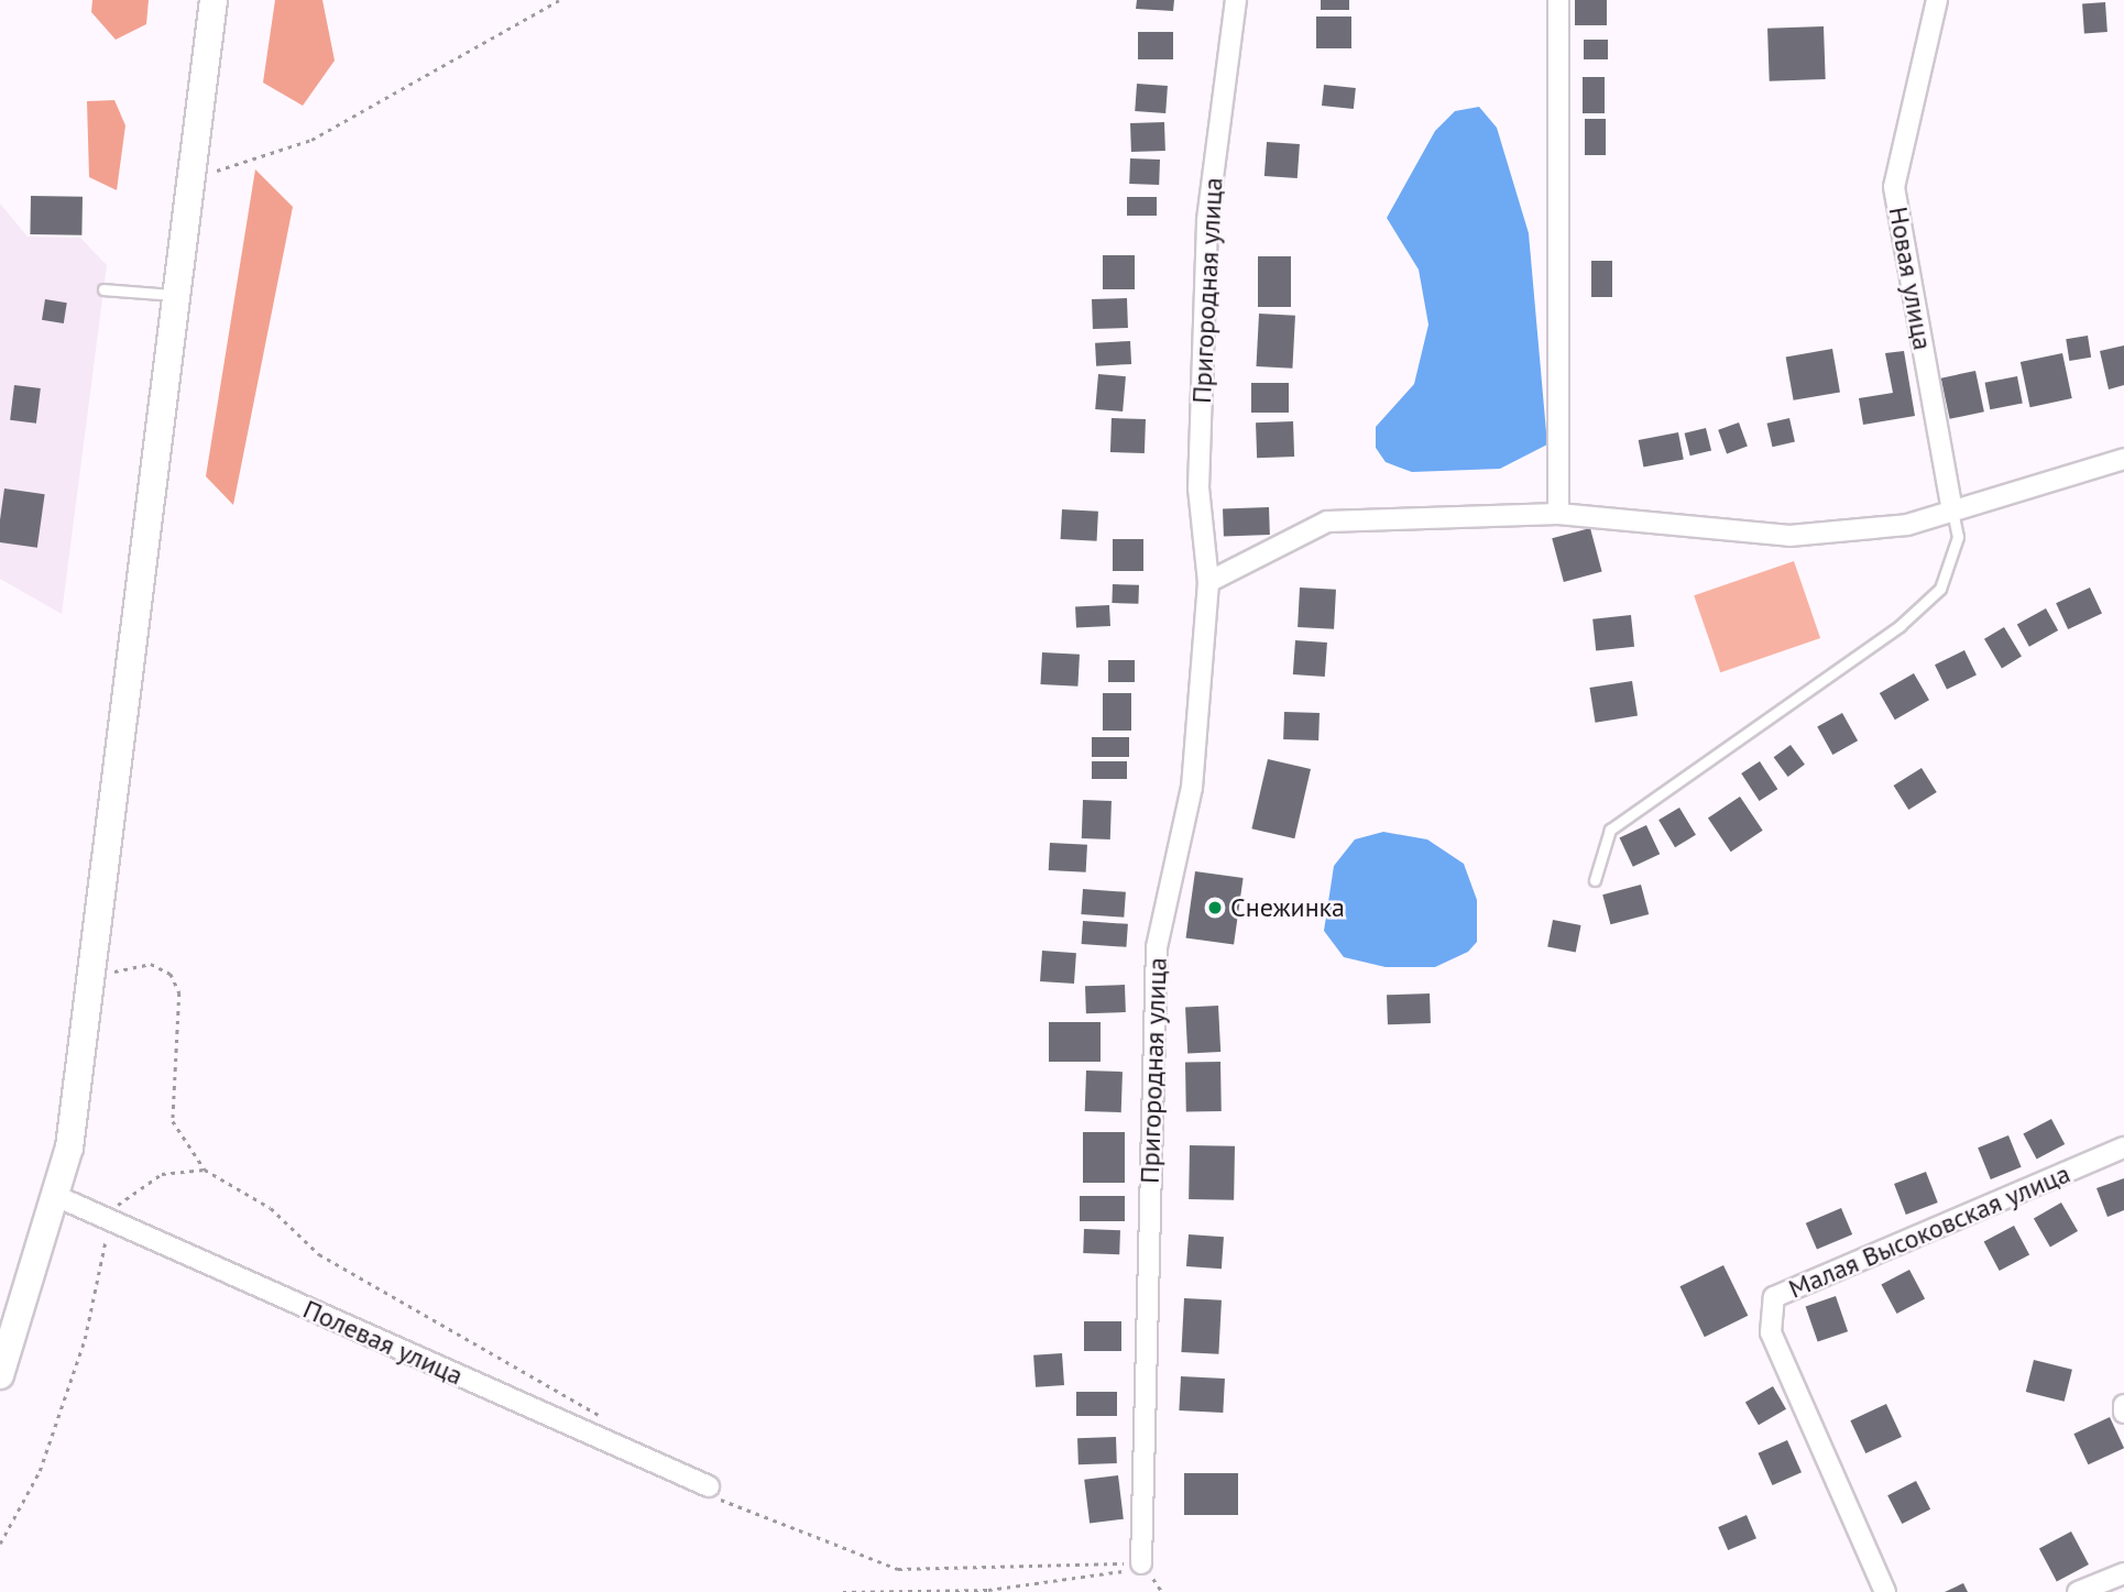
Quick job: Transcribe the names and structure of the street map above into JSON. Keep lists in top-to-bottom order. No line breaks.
{"streets":{"street":["Новая улица","Пригородная улица","Малая Высоковская улица","Полевая улица"]},"places":["Снежинка"]}
